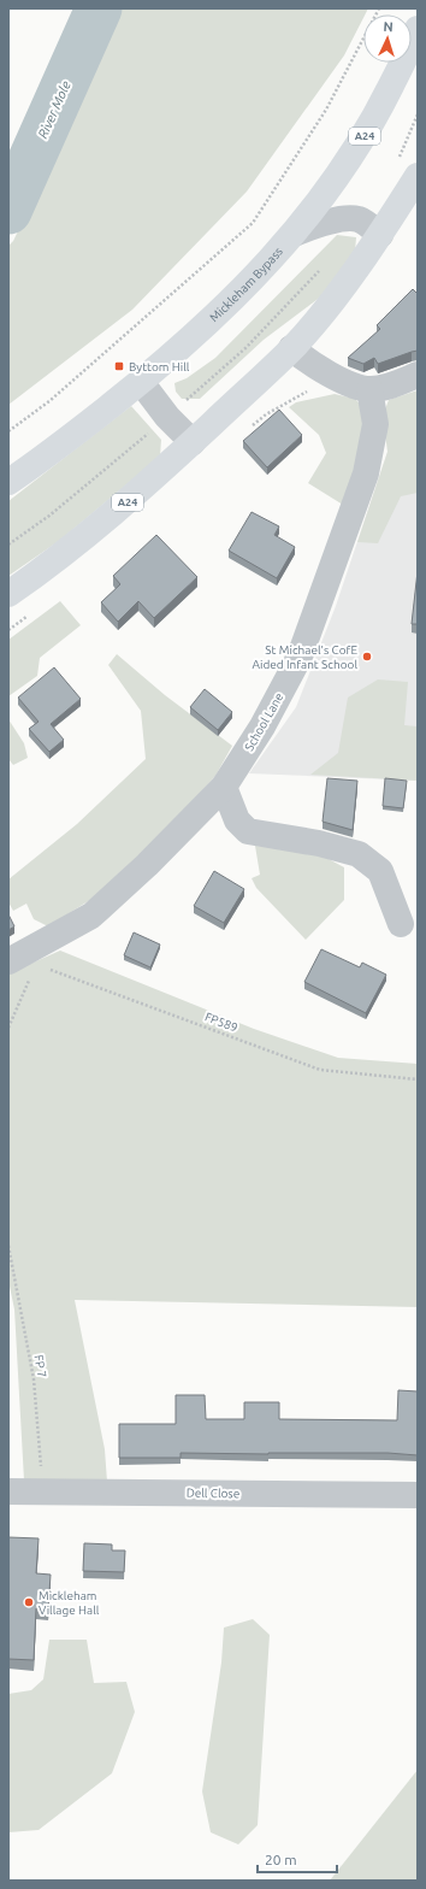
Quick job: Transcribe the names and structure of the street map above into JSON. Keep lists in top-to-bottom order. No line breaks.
{"streets":{"highway":["A24","Mickleham Bypass"],"street":["School Lane","Dell Close"],"path":["FP589","FP 7"]},"crossings":[["School Lane","FP589"],["FP 7","Dell Close"]],"water":["River Mole"],"places":{"transit":["Byttom Hill"],"other":["St Michael's CofE Aided Infant School","Mickleham Village Hall"]},"scale_bar":"20 m","north":"top"}
